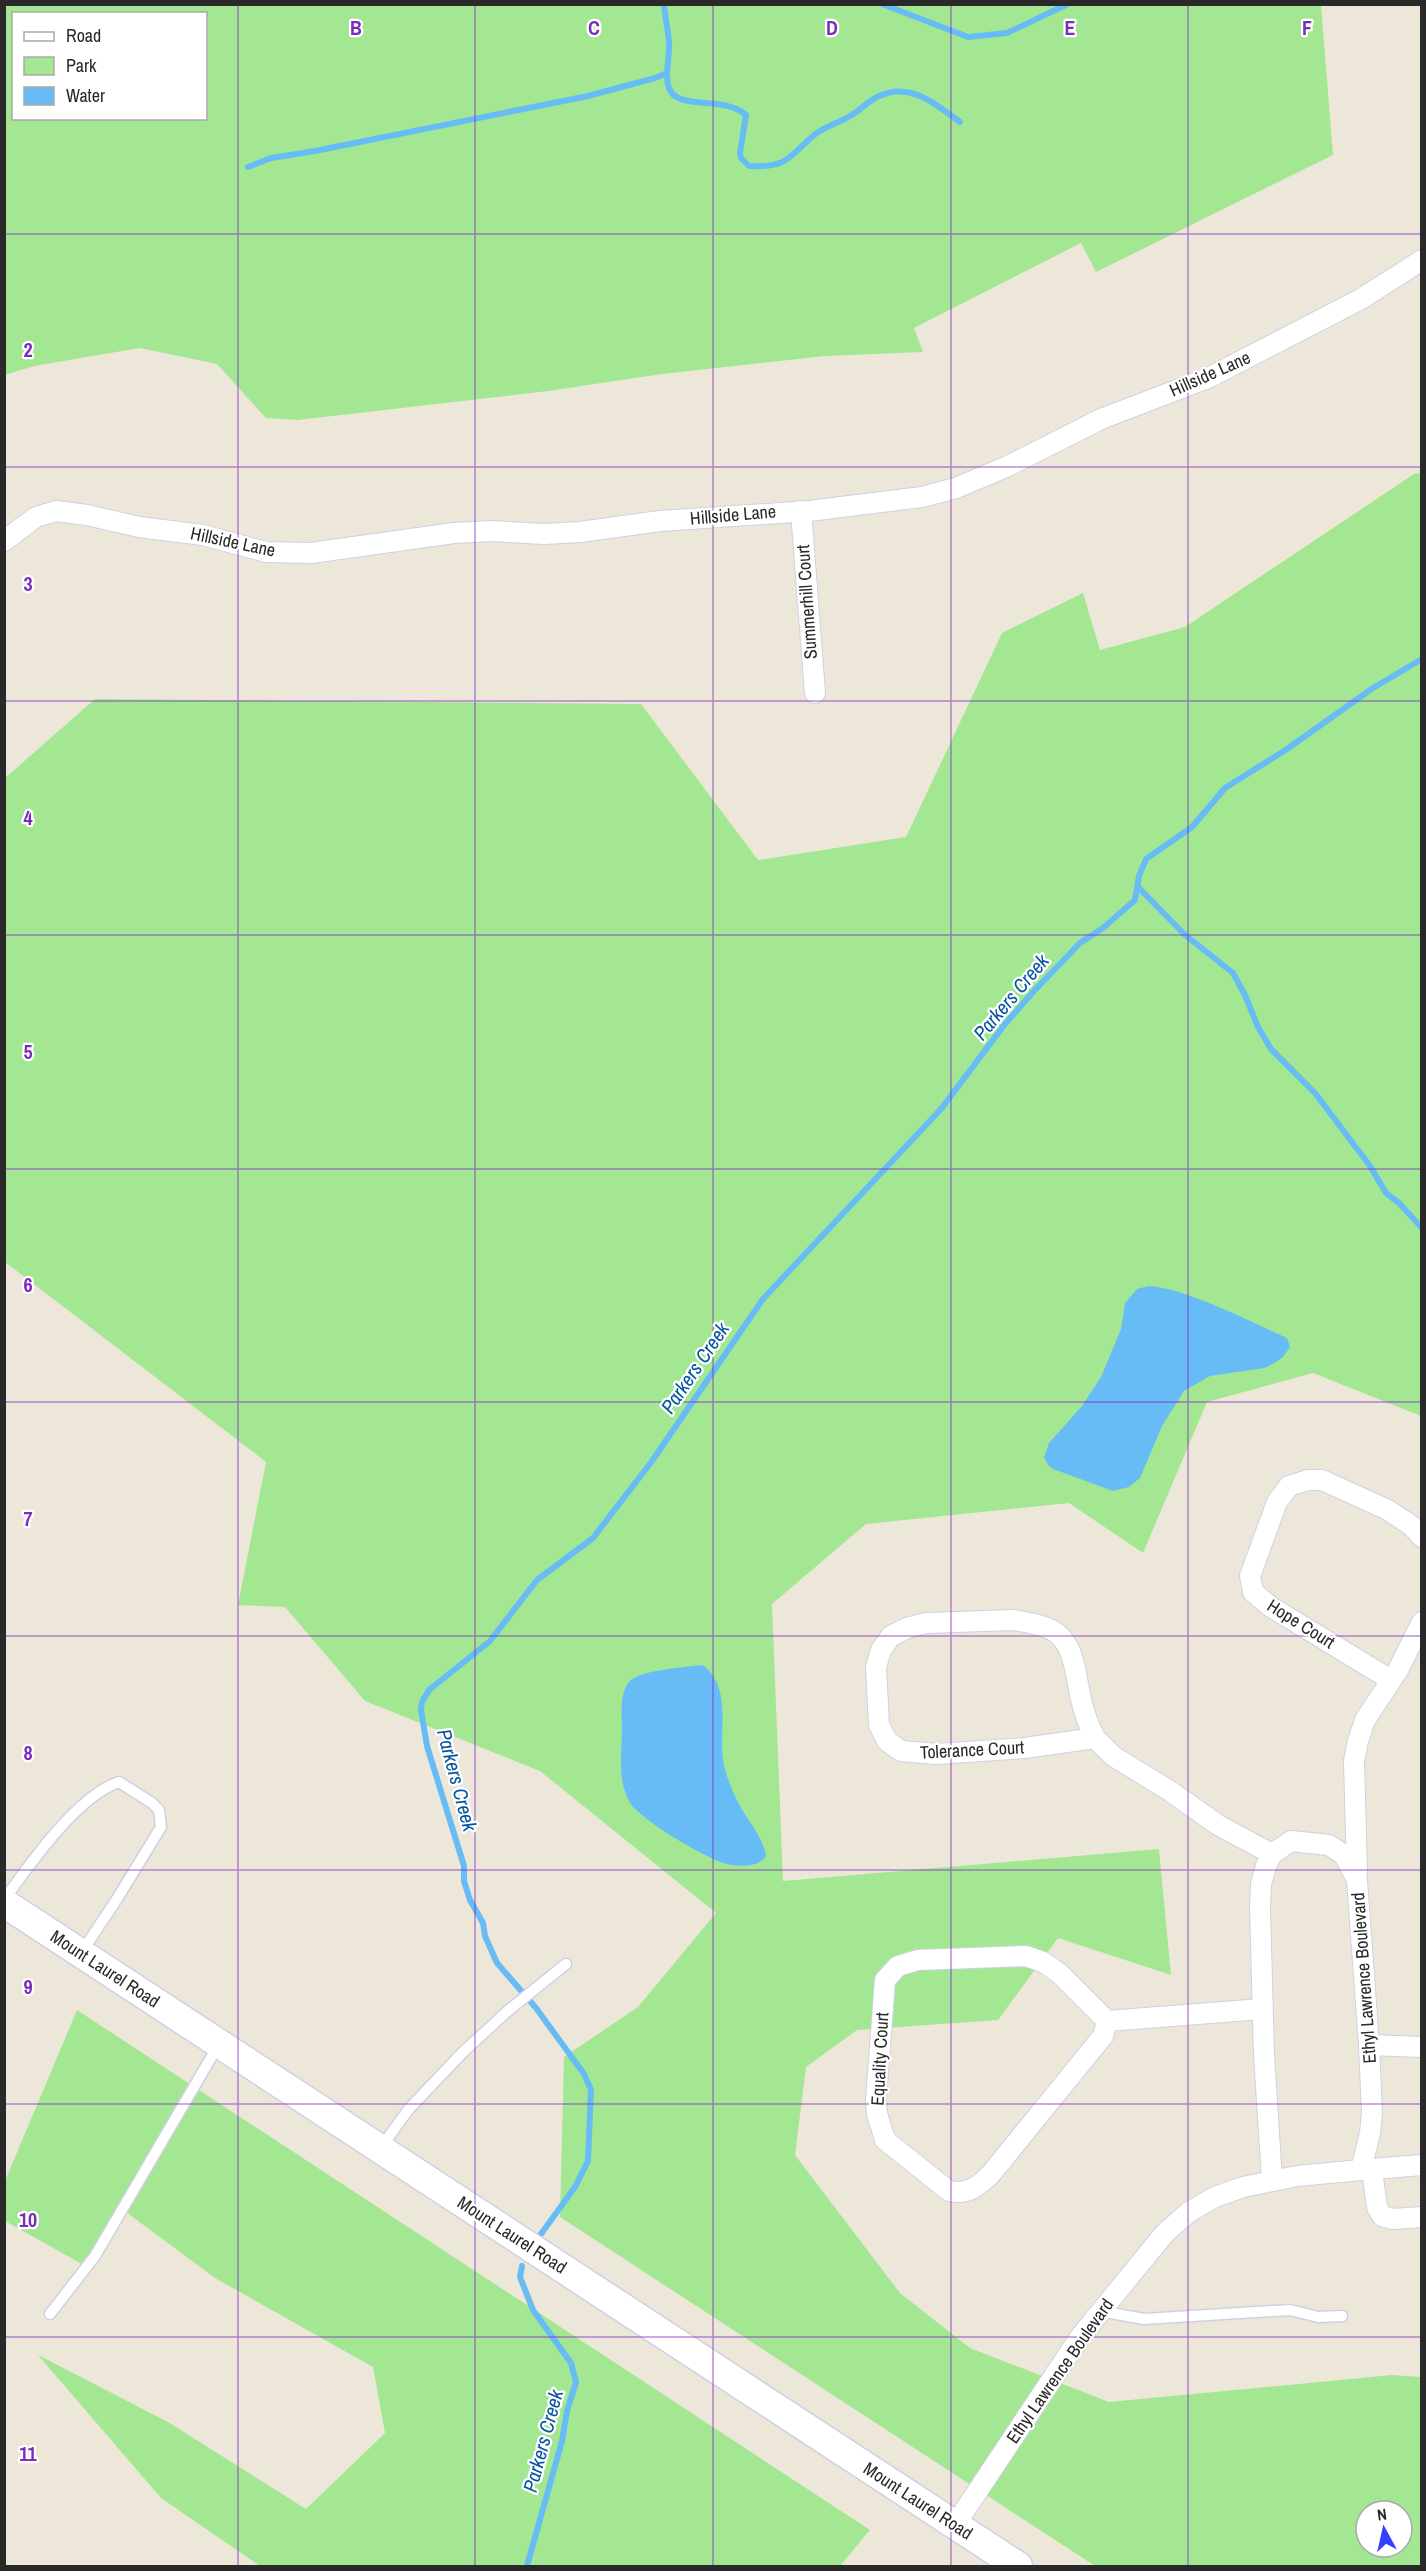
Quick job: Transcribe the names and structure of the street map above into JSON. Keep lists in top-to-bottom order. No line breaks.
{"streets":{"main road":["Mount Laurel Road"],"street":["Hillside Lane","Summerhill Court","Hope Court","Tolerance Court","Ethyl Lawrence Boulevard","Equality Court"]},"crossings":[["Hillside Lane","Summerhill Court"],["Tolerance Court","Ethyl Lawrence Boulevard"],["Mount Laurel Road","Ethyl Lawrence Boulevard"]],"water":["Parkers Creek"],"legend":["Road","Park","Water"],"north":"top","grid":{"columns":["B","C","D","E","F"],"rows":["2","3","4","5","6","7","8","9","10","11"]}}
